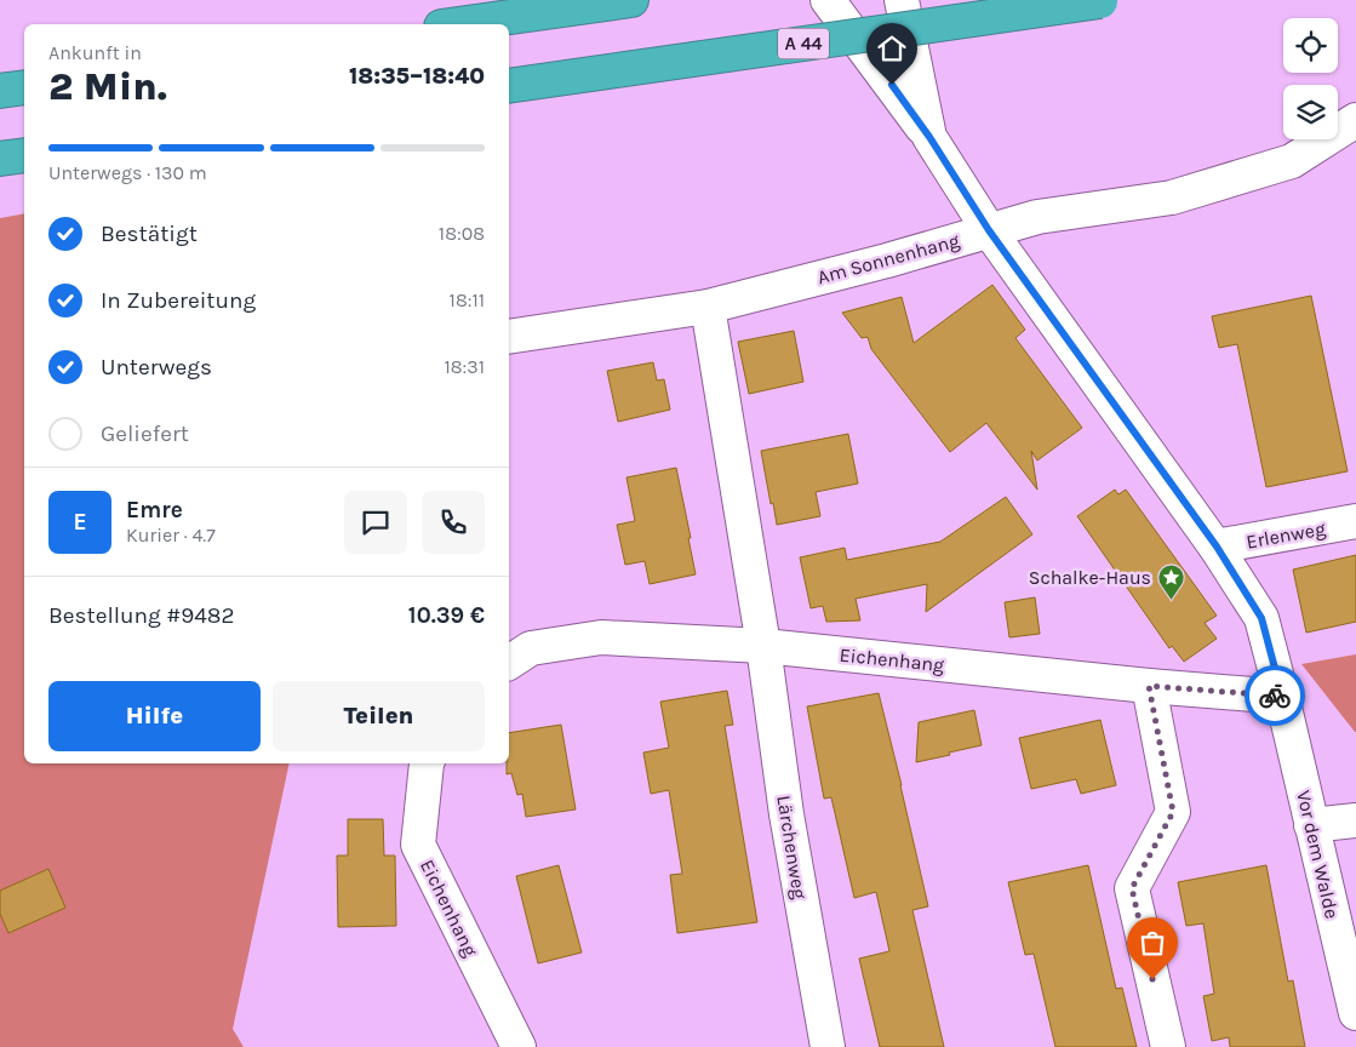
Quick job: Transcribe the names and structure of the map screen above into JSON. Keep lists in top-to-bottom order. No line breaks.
{"streets":{"highway":["A 44"],"street":["Am Sonnenhang","Erlenweg","Eichenhang","Lärchenweg","Vor dem Walde"]},"crossings":[["Eichenhang","Lärchenweg"],["Eichenhang","Vor dem Walde"]],"places":{"place":["Schalke-Haus"]},"page":{"heading":["2 Min.","Ankunft in","18:35–18:40"],"panel":["Emre","Kurier · 4.7","Bestellung #9482","10.39 €"],"bar":"Unterwegs · 130 m","list":[["Bestätigt","18:08"],["In Zubereitung","18:11"],["Unterwegs","18:31"],"Geliefert"],"round":"E","buttons":["Hilfe","Teilen"]}}
